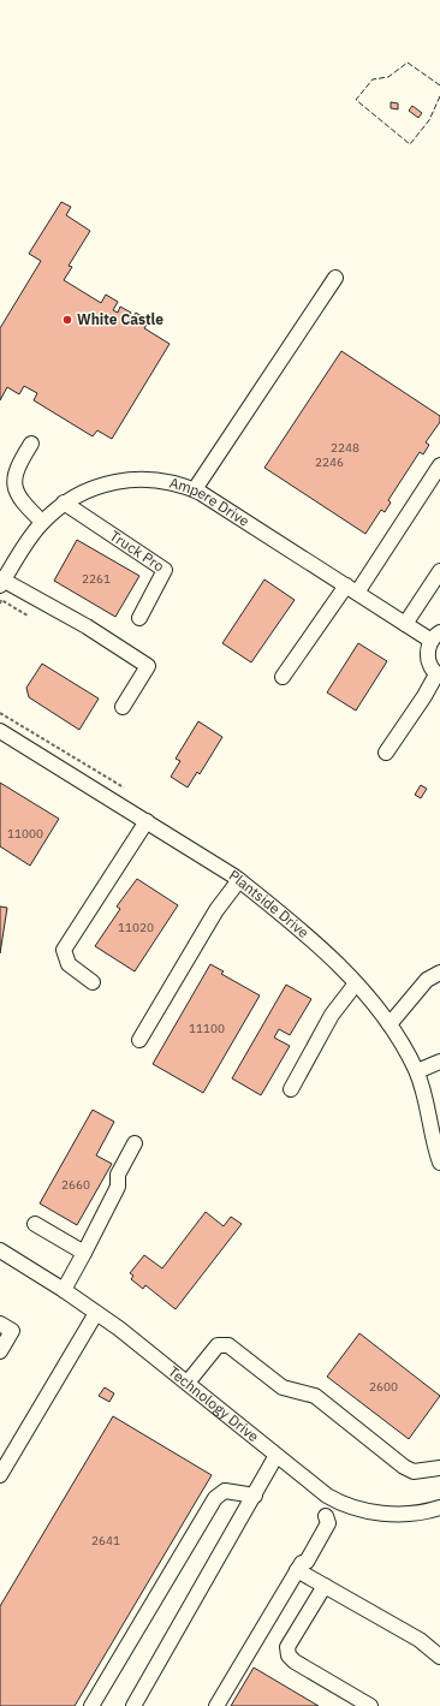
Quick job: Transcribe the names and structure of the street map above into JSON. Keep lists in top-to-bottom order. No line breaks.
{"streets":{"street":["Ampere Drive","Truck Pro","Plantside Drive","Technology Drive"]},"crossings":[["Ampere Drive","Truck Pro"]],"places":["White Castle"],"house_numbers":["2248","2246","2261","11000","11020","11100","2660","2600","2641"]}
